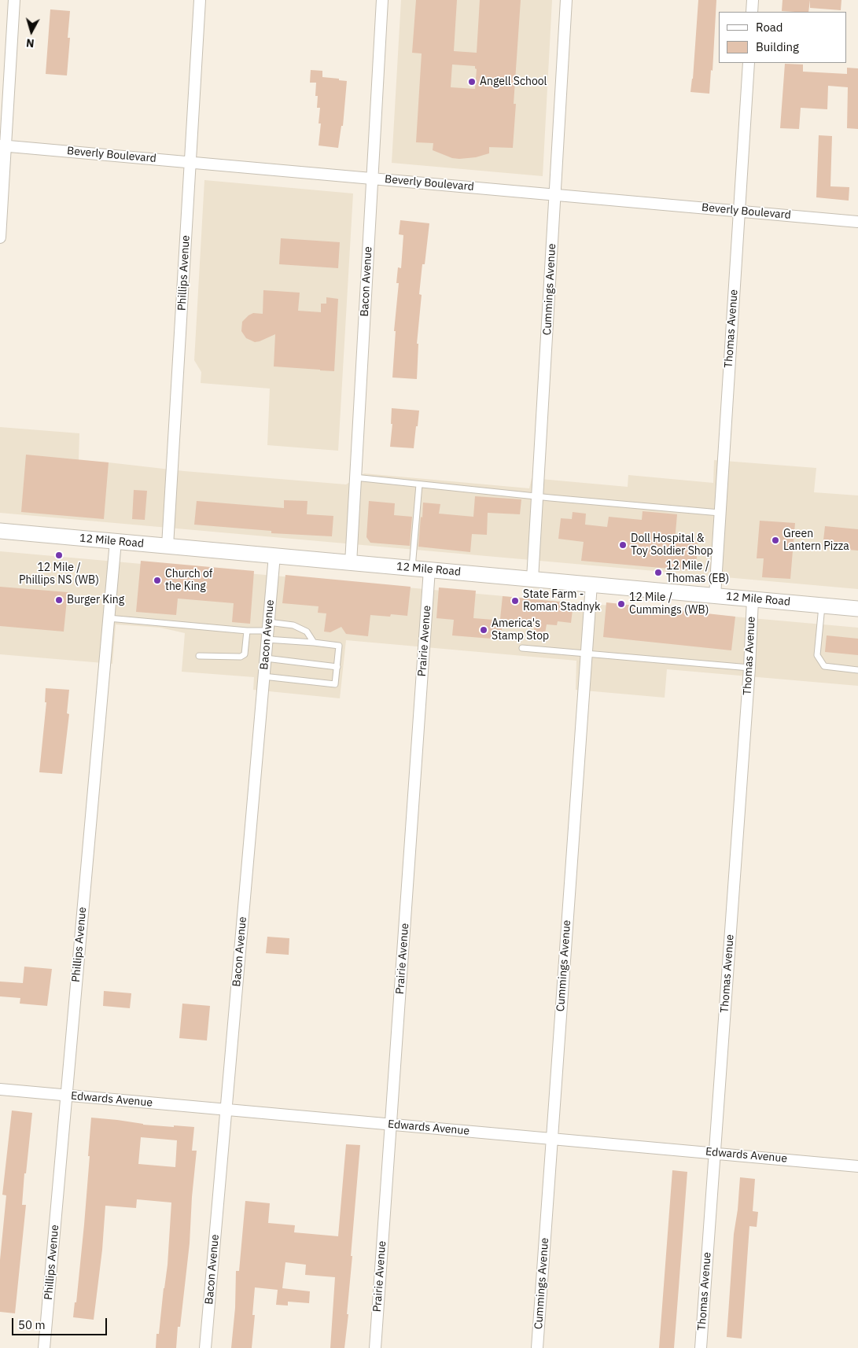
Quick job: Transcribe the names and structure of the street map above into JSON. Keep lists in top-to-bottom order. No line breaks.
{"streets":{"main road":["12 Mile Road"],"street":["Beverly Boulevard","Phillips Avenue","Bacon Avenue","Cummings Avenue","Thomas Avenue","Prairie Avenue","Edwards Avenue"]},"crossings":[["Beverly Boulevard","Phillips Avenue"],["Beverly Boulevard","Bacon Avenue"],["Beverly Boulevard","Cummings Avenue"],["Beverly Boulevard","Thomas Avenue"],["Phillips Avenue","12 Mile Road"],["Phillips Avenue","Edwards Avenue"],["Bacon Avenue","12 Mile Road"],["Bacon Avenue","Edwards Avenue"],["Cummings Avenue","12 Mile Road"],["Cummings Avenue","Edwards Avenue"],["Thomas Avenue","12 Mile Road"],["Thomas Avenue","Edwards Avenue"],["12 Mile Road","Prairie Avenue"],["Prairie Avenue","Edwards Avenue"]],"places":["Angell School","Green Lantern Pizza","Doll Hospital & Toy Soldier Shop","12 Mile / Phillips NS (WB)","12 Mile / Thomas (EB)","Church of the King","Burger King","State Farm - Roman Stadnyk","12 Mile / Cummings (WB)","America's Stamp Stop"],"legend":["Road","Building"],"scale_bar":"50 m","north":"bottom"}
